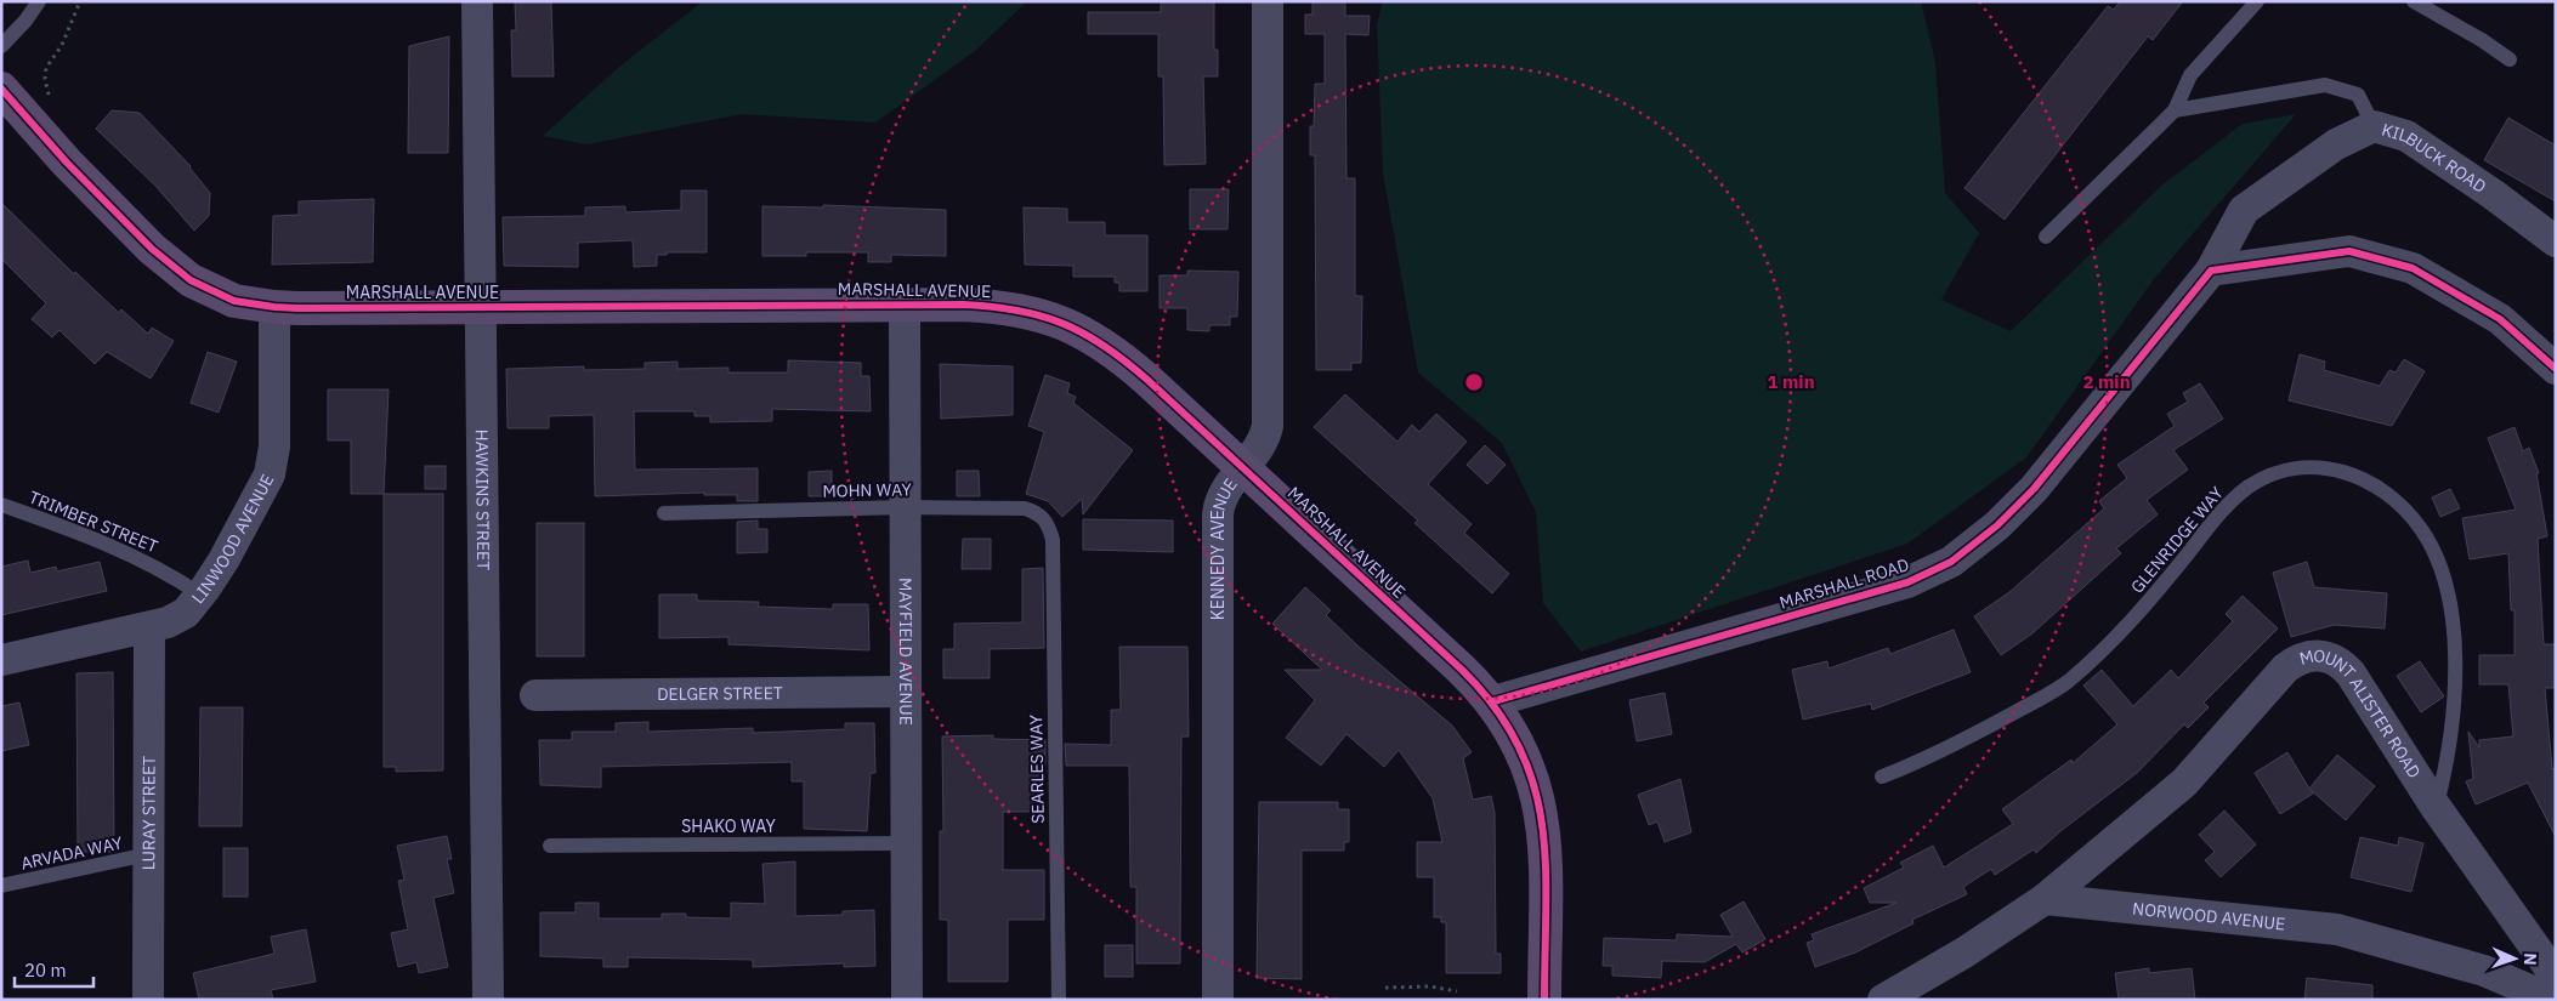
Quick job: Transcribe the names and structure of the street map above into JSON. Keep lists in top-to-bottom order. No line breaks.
{"streets":{"main road":["MARSHALL AVENUE"],"street":["KILBUCK ROAD","HAWKINS STREET","LINWOOD AVENUE","KENNEDY AVENUE","MARSHALL ROAD","MAYFIELD AVENUE","DELGER STREET","MOUNT ALISTER ROAD","LURAY STREET","NORWOOD AVENUE"],"lane":["MOHN WAY","TRIMBER STREET","GLENRIDGE WAY","SEARLES WAY","SHAKO WAY","ARVADA WAY"]},"crossings":[["KILBUCK ROAD","MARSHALL ROAD"],["MARSHALL AVENUE","HAWKINS STREET"],["MARSHALL AVENUE","LINWOOD AVENUE"],["MARSHALL AVENUE","KENNEDY AVENUE"],["MARSHALL AVENUE","MARSHALL ROAD"],["MARSHALL AVENUE","MAYFIELD AVENUE"],["MOHN WAY","MAYFIELD AVENUE"],["MOHN WAY","SEARLES WAY"],["TRIMBER STREET","LINWOOD AVENUE"],["LINWOOD AVENUE","LURAY STREET"],["GLENRIDGE WAY","MOUNT ALISTER ROAD"],["MAYFIELD AVENUE","DELGER STREET"],["MAYFIELD AVENUE","SHAKO WAY"],["MOUNT ALISTER ROAD","NORWOOD AVENUE"],["LURAY STREET","ARVADA WAY"]],"scale_bar":"20 m","north":"right","rings":["1 min","2 min"]}
